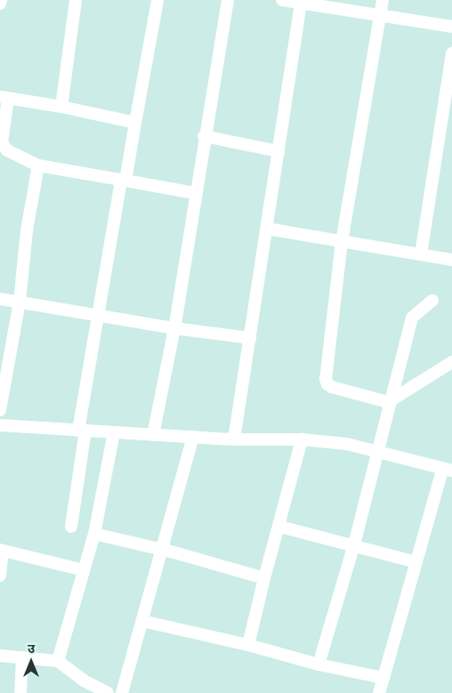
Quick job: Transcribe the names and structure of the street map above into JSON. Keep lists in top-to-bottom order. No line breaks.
{"north":"top"}
